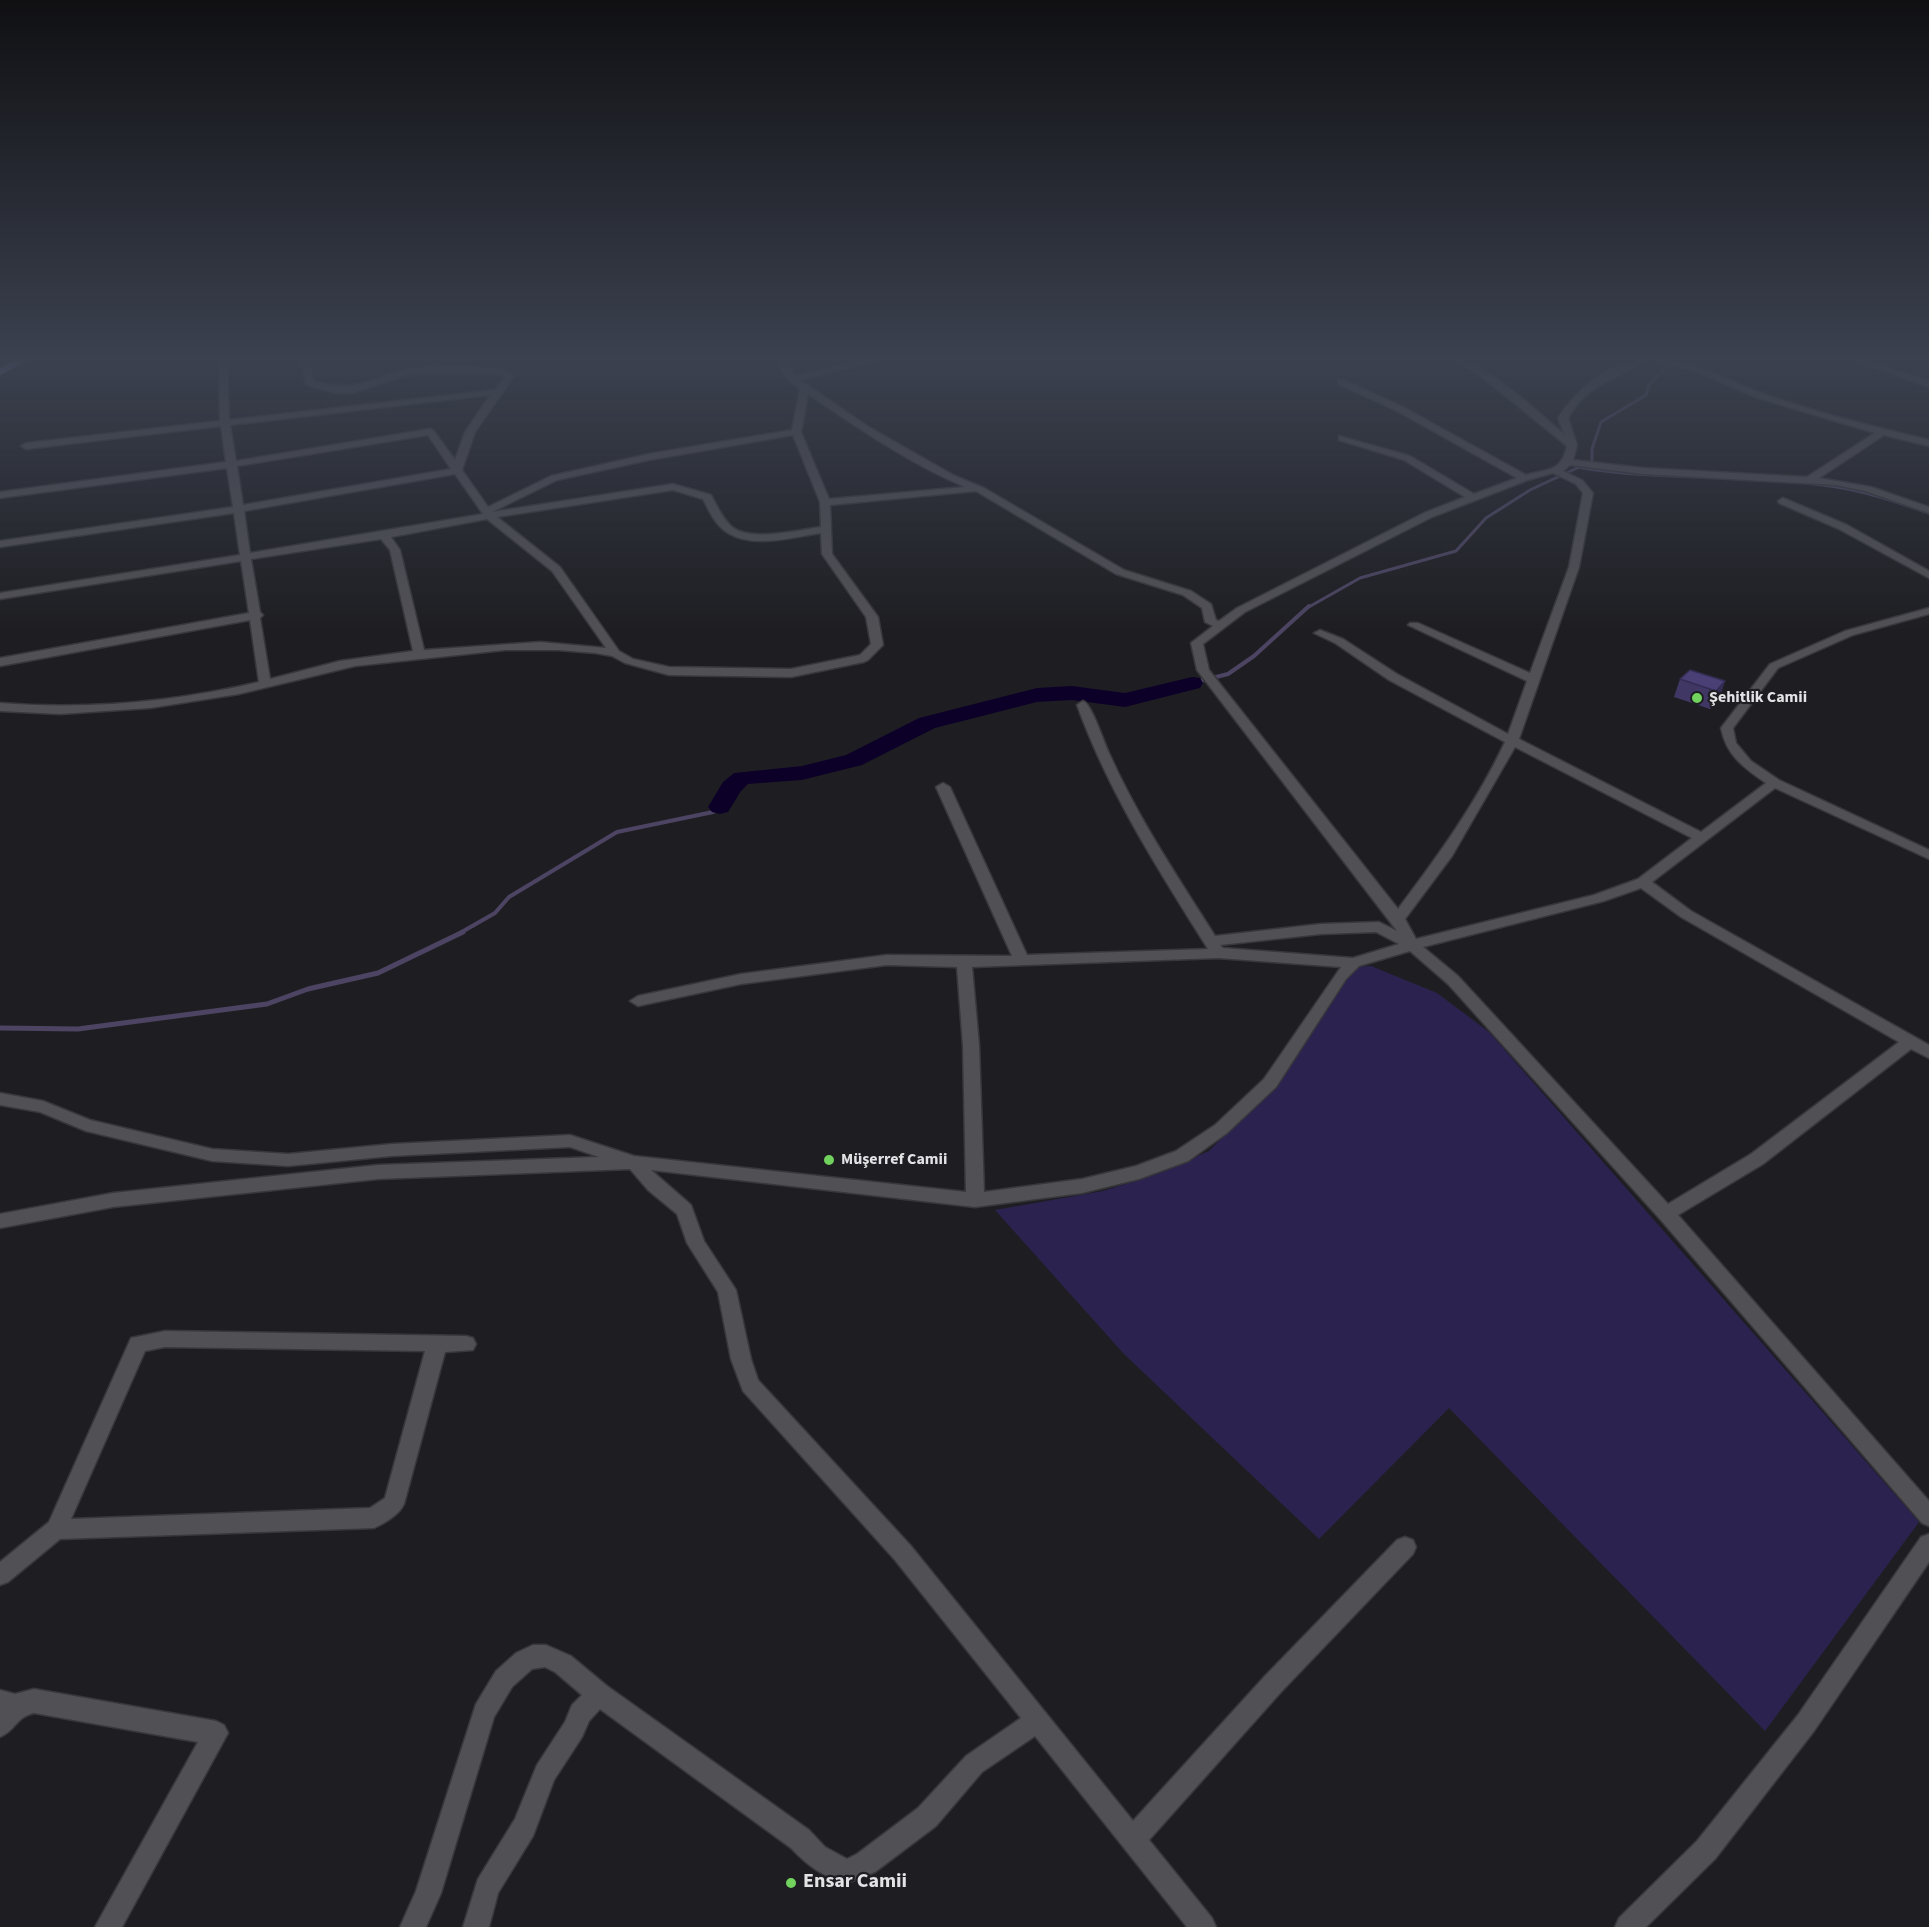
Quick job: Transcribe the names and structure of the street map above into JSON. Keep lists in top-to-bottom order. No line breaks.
{"places":["Şehitlik Camii","Müşerref Camii","Ensar Camii"]}
